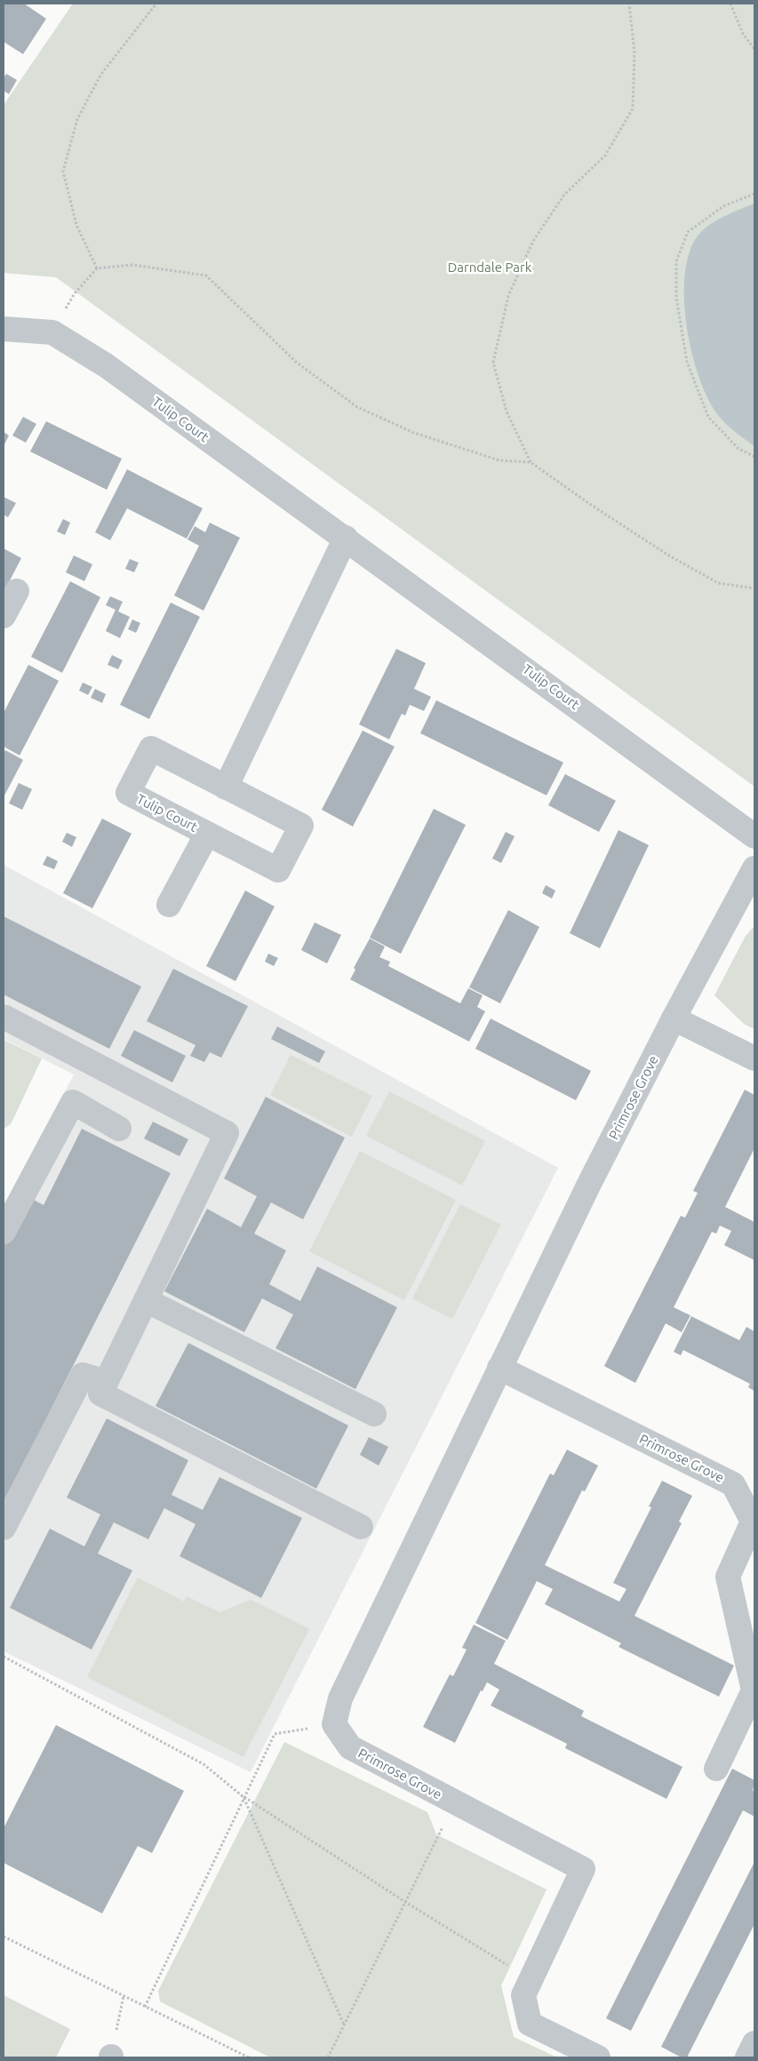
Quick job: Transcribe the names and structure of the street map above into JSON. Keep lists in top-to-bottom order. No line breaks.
{"streets":{"street":["Tulip Court","Primrose Grove"]},"parks":["Darndale Park"]}
